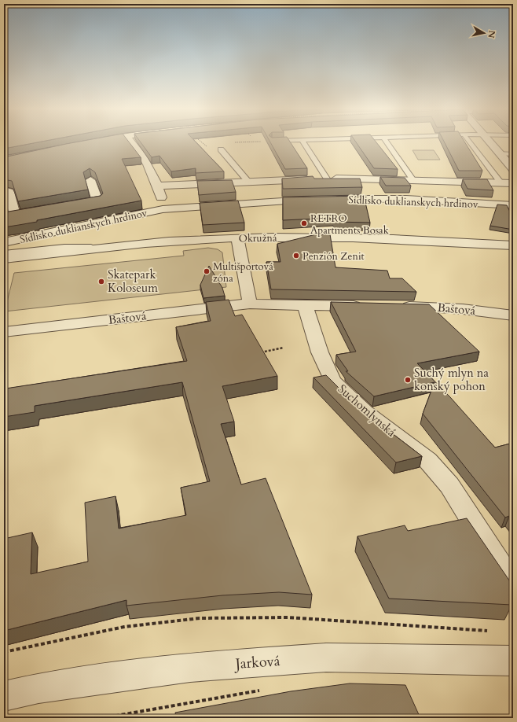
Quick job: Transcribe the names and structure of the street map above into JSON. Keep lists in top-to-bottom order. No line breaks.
{"streets":{"street":["Sídlisko duklianskych hrdinov","Okružná","Baštová","Suchomlynská","Jarková"]},"places":["RETRO Apartments Bosak","Penzión Zenit","Multišportová zóna","Skatepark Koloseum","Suchý mlyn na konský pohon"],"north":"right"}
